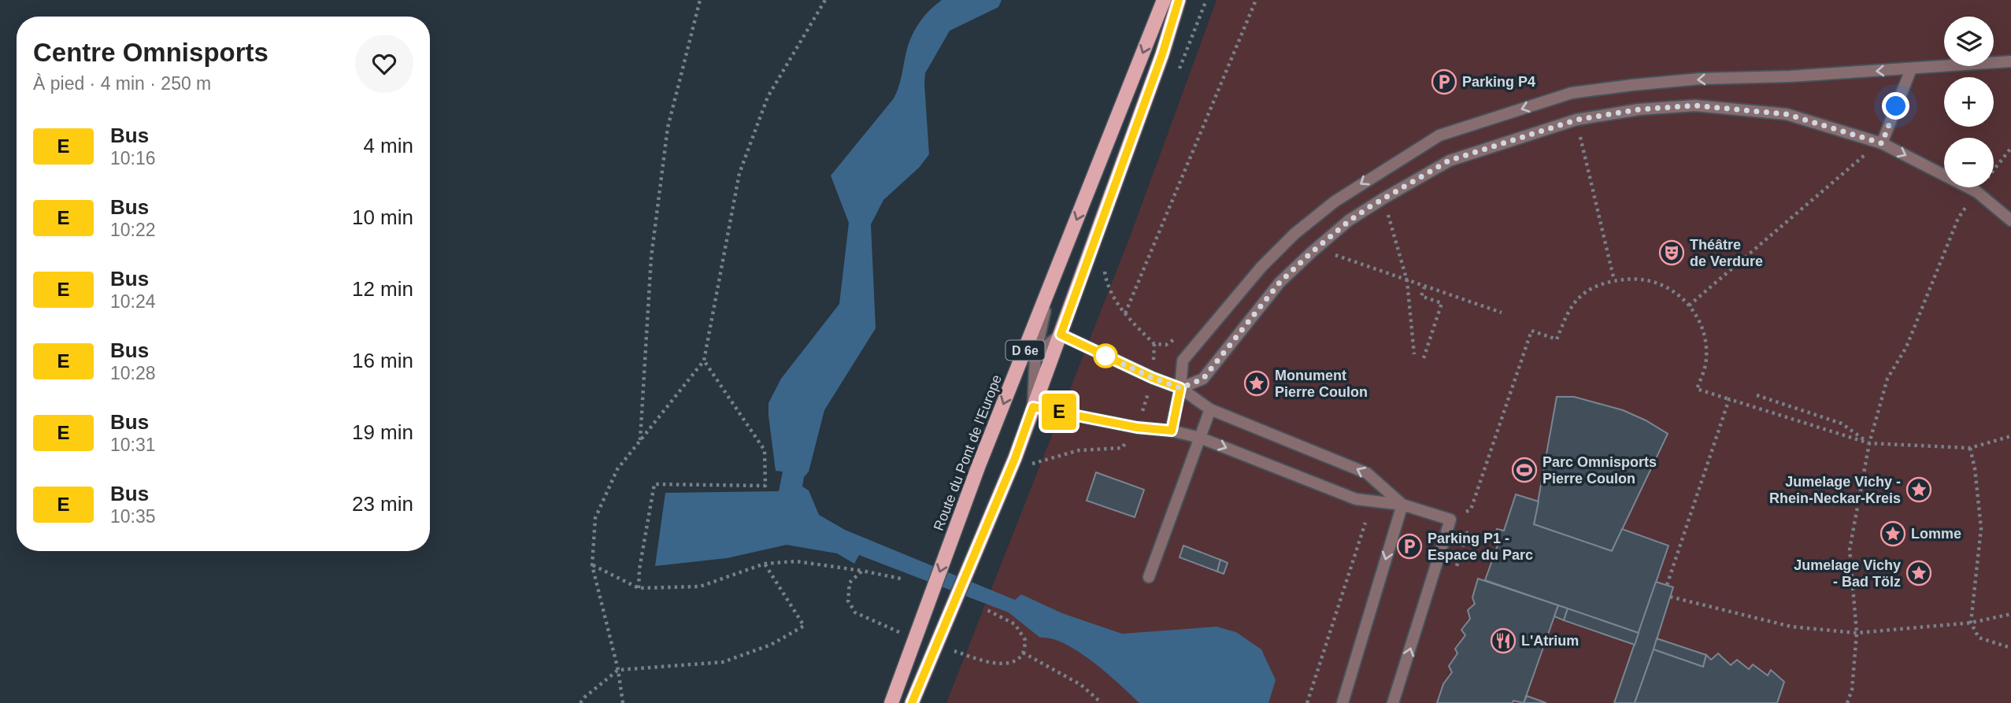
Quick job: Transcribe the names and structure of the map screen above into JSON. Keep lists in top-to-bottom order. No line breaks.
{"streets":{"main road":["D 6e","Route du Pont de l'Europe"]},"places":{"parking":["Parking P4","Parking P1 - Espace du Parc"],"theatre":["Théâtre de Verdure"],"place":["Monument Pierre Coulon","Jumelage Vichy - Rhein-Neckar-Kreis","Lomme","Jumelage Vichy - Bad Tölz"],"sports":["Parc Omnisports Pierre Coulon"],"restaurant":["L'Atrium"]},"lines":["bus line E"],"page":{"on_map":"E","map_buttons":["+","−"],"heading":["Centre Omnisports","À pied · 4 min · 250 m"],"list":[{"mark":"E","name":"Bus","note":"10:16","value":"4 min"},{"mark":"E","name":"Bus","note":"10:22","value":"10 min"},{"mark":"E","name":"Bus","note":"10:24","value":"12 min"},{"mark":"E","name":"Bus","note":"10:28","value":"16 min"},{"mark":"E","name":"Bus","note":"10:31","value":"19 min"},{"mark":"E","name":"Bus","note":"10:35","value":"23 min"}]}}
